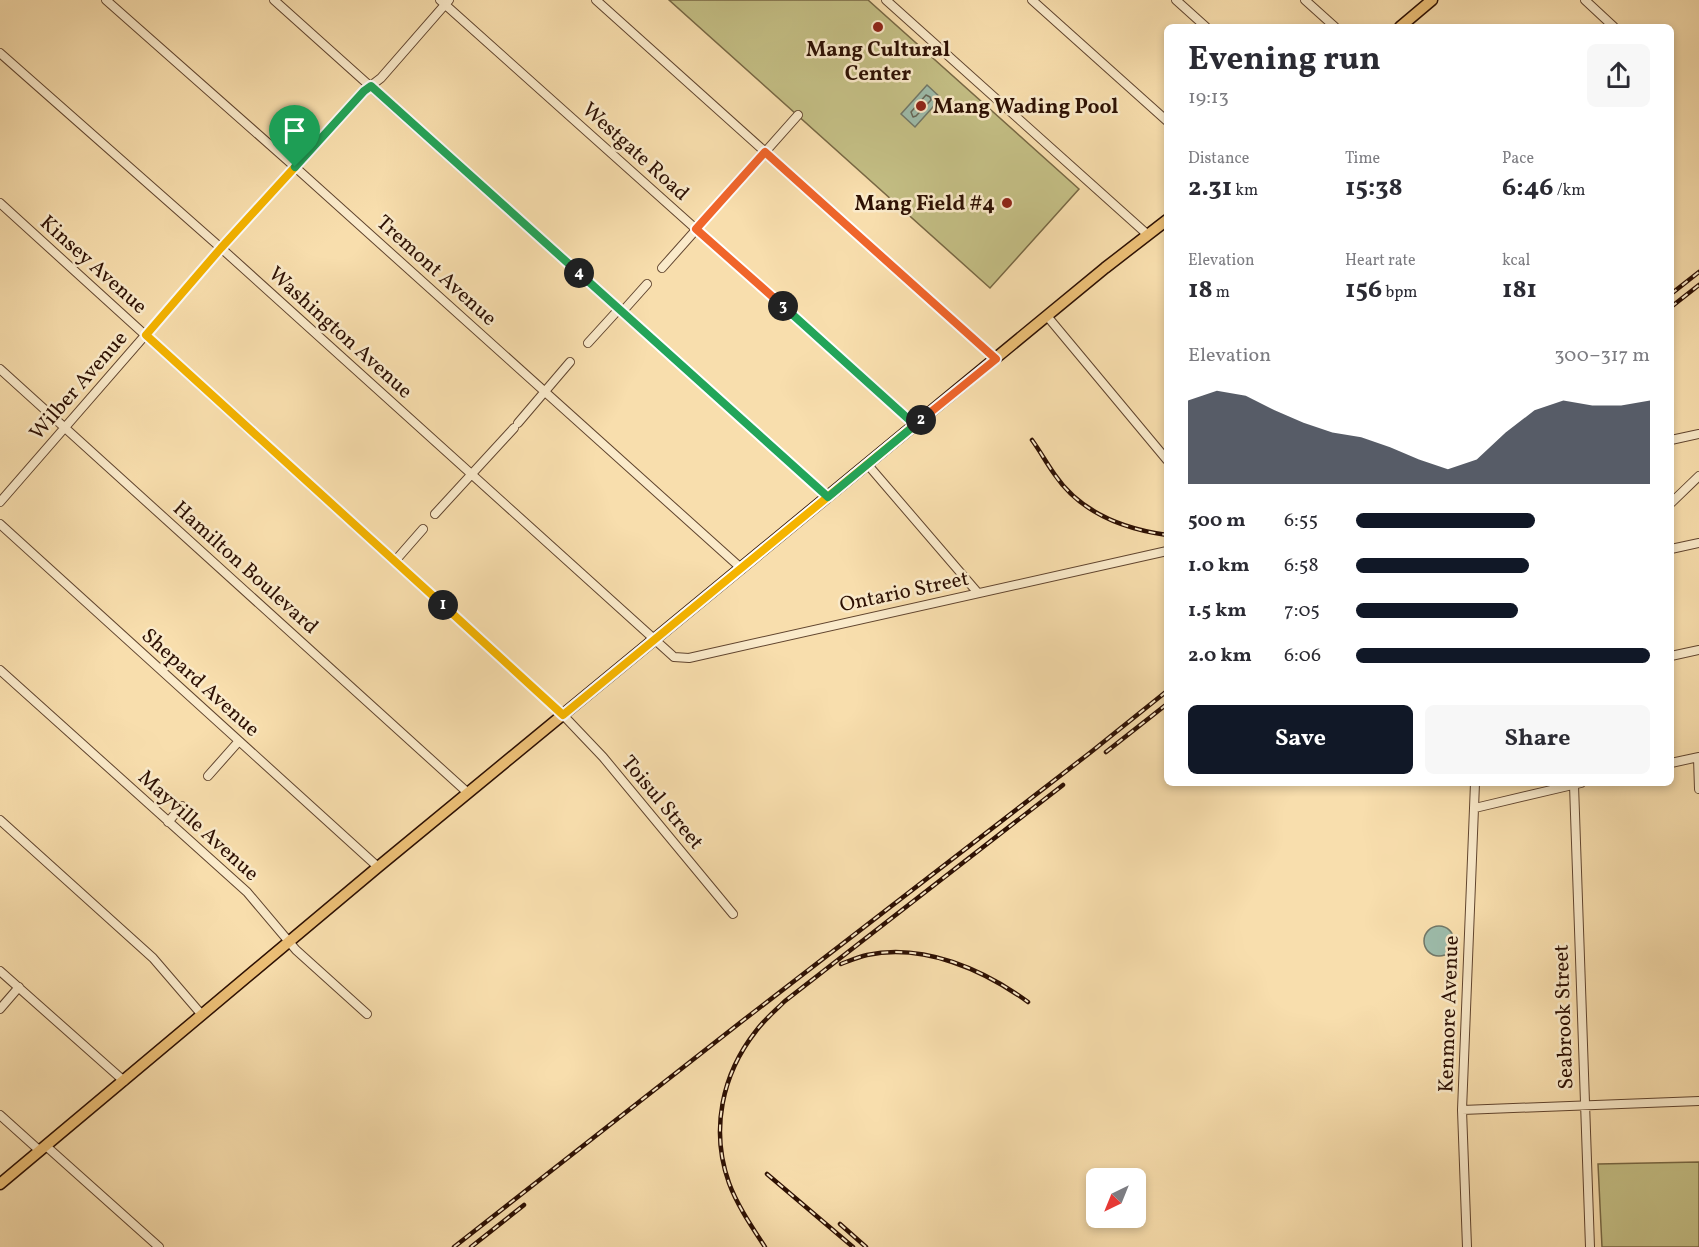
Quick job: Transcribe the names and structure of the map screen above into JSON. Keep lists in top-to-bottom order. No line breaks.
{"streets":{"street":["Westgate Road","Kinsey Avenue","Tremont Avenue","Washington Avenue","Wilber Avenue","Hamilton Boulevard","Ontario Street","Shepard Avenue","Toisul Street","Mayville Avenue","Kenmore Avenue","Seabrook Street"]},"crossings":[["Westgate Road","Wilber Avenue"],["Kinsey Avenue","Wilber Avenue"],["Kinsey Avenue","Toisul Street"],["Tremont Avenue","Wilber Avenue"],["Washington Avenue","Wilber Avenue"],["Washington Avenue","Ontario Street"],["Wilber Avenue","Hamilton Boulevard"]],"places":["Mang Cultural Center","Mang Wading Pool","Mang Field #4"],"north":"bottom left","page":{"heading":["Evening run","19:13"],"stats":[["Distance","2.31 km"],["Time","15:38"],["Pace","6:46 /km"],["Elevation","18 m"],["Heart rate","156 bpm"],["kcal","181"]],"pins":["4","3","2","1"],"chart":["Elevation","300–317 m"],"list":[{"name":"500 m","note":"6:55"},{"name":"1.0 km","note":"6:58"},{"name":"1.5 km","note":"7:05"},{"name":"2.0 km","note":"6:06"}],"buttons":["Save","Share"]}}
